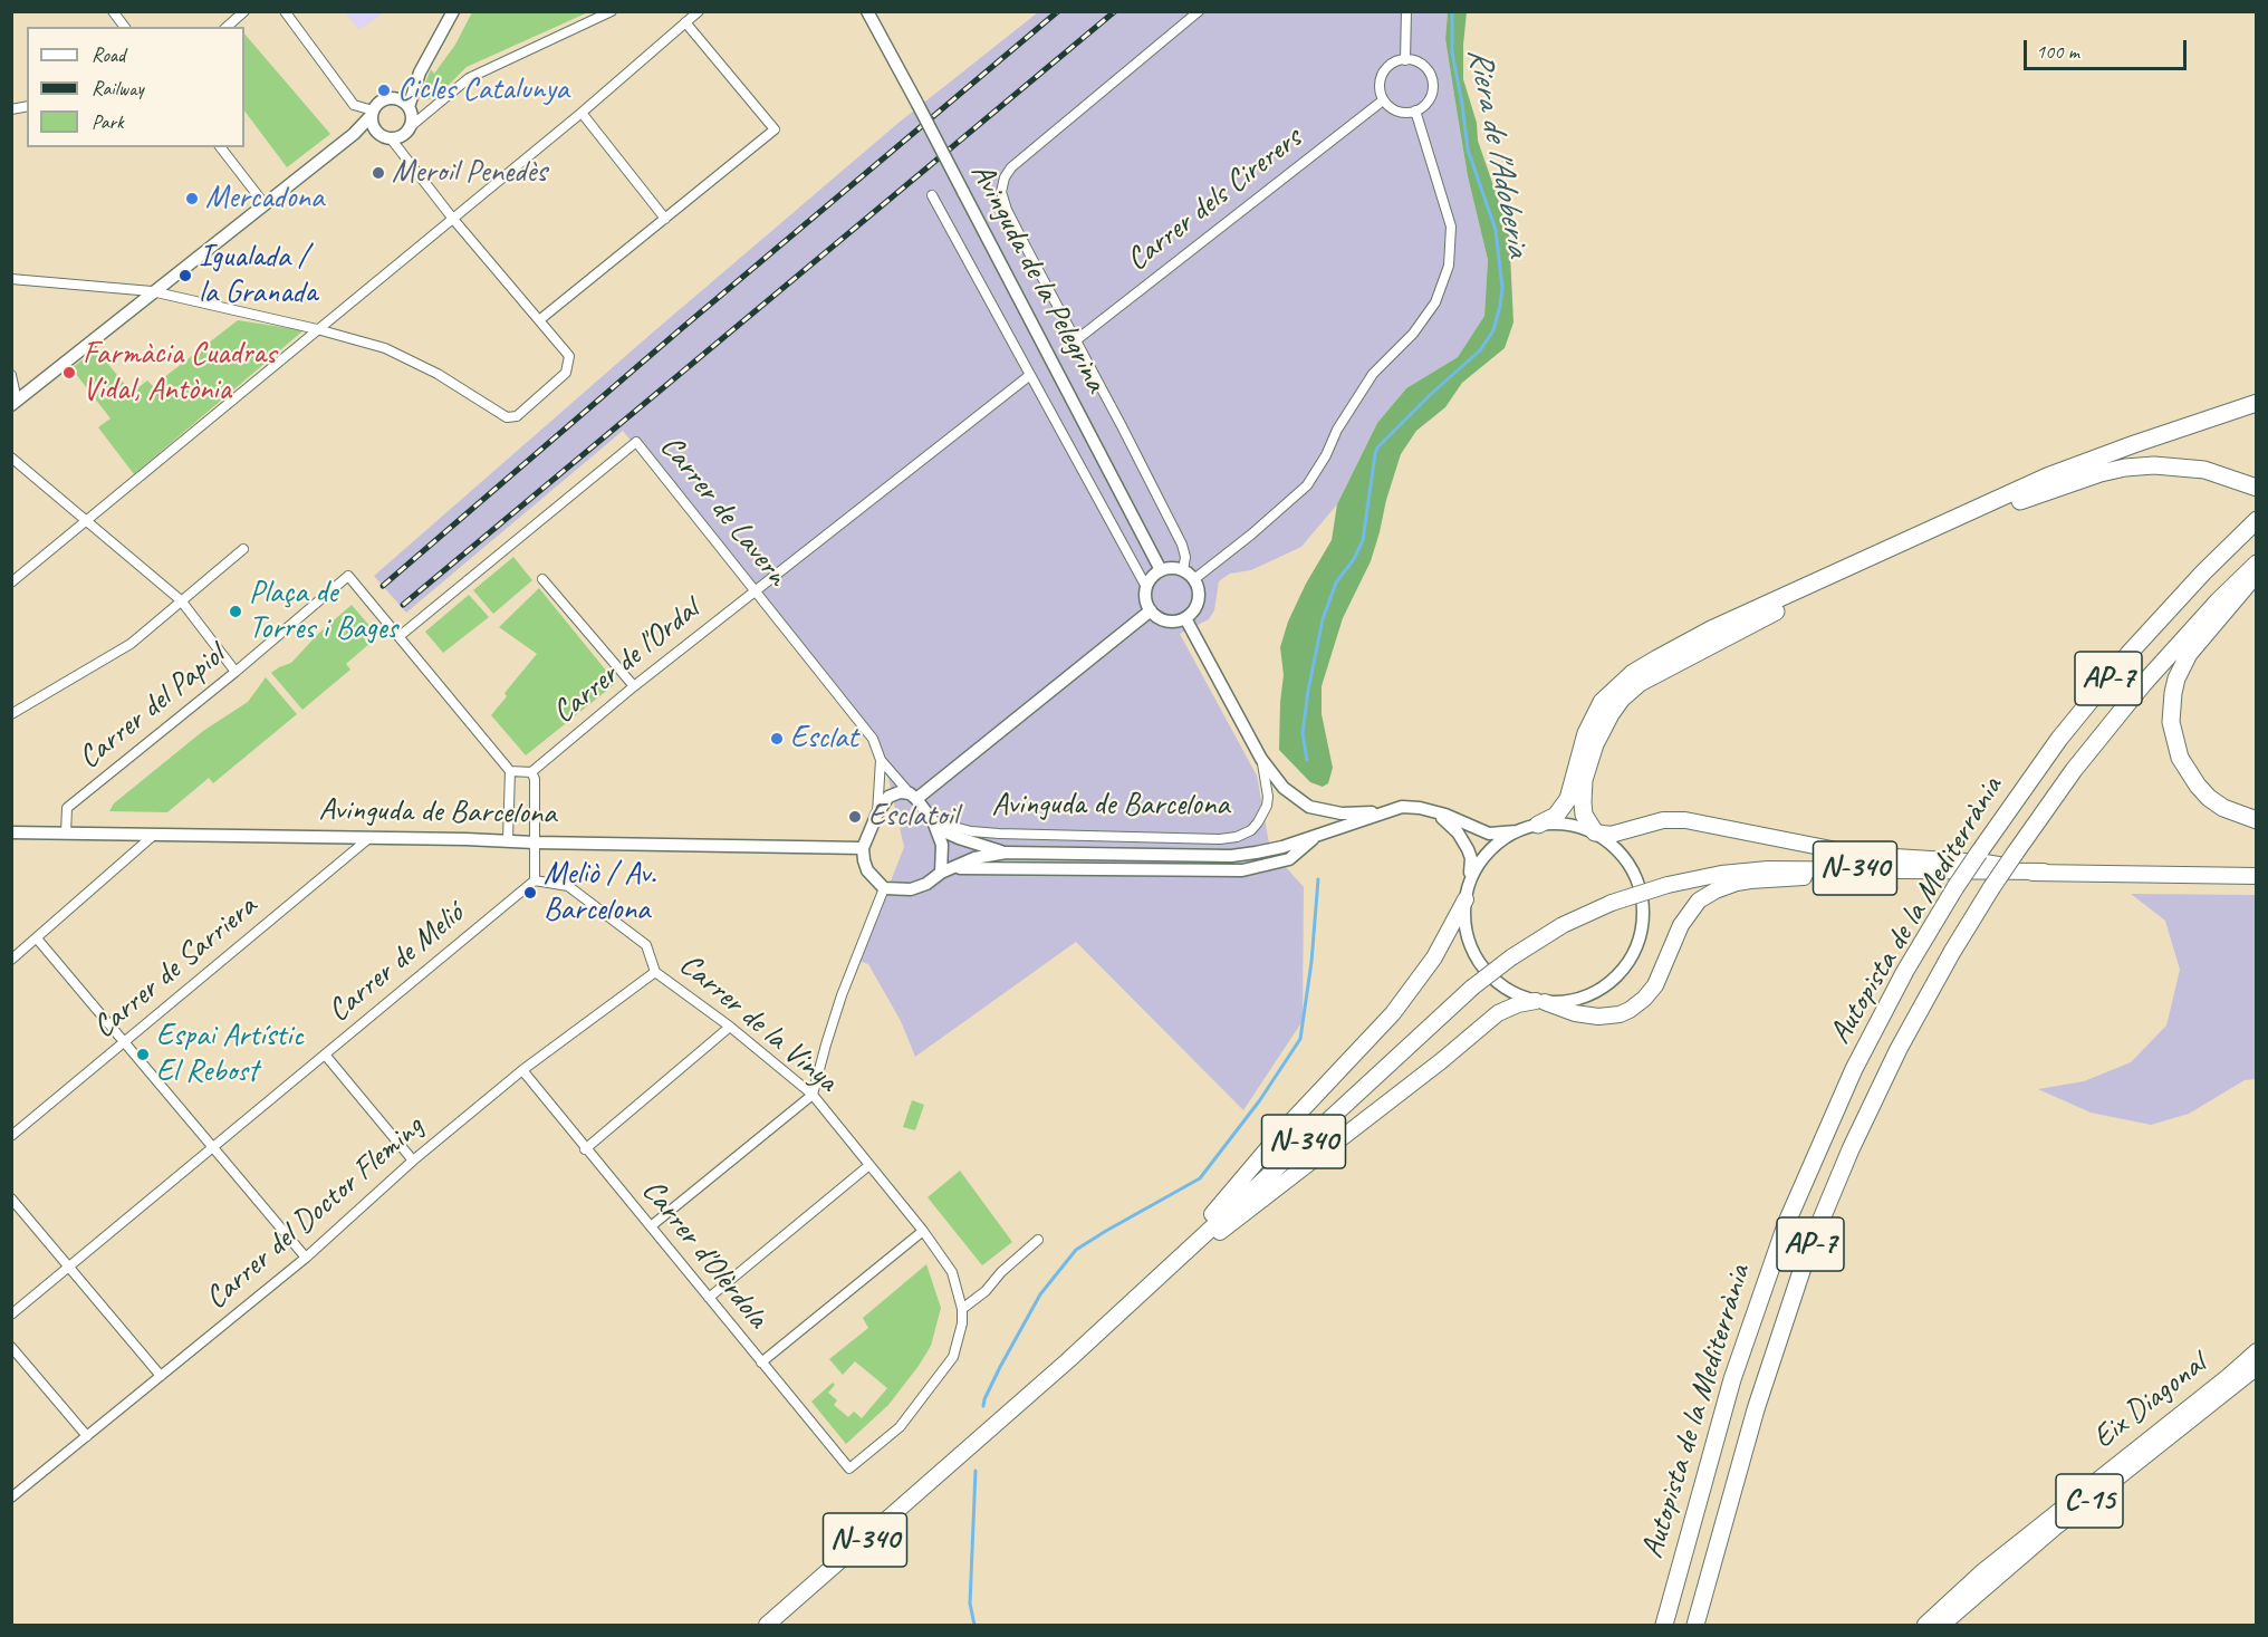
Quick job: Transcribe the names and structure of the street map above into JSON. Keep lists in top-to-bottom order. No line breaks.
{"streets":{"highway":["AP-7","Autopista de la Mediterrània"],"main road":["N-340","Eix Diagonal","C-15"],"street":["Carrer dels Cirerers","Avinguda de la Pelegrina","Carrer de Lavern","Carrer de l'Ordal","Carrer del Papiol","Avinguda de Barcelona","Carrer de Melió","Carrer de Sarriera","Carrer de la Vinya","Carrer del Doctor Fleming","Carrer d'Olèrdola"]},"crossings":[["Carrer dels Cirerers","Avinguda de la Pelegrina"],["Avinguda de la Pelegrina","Carrer de l'Ordal"],["Carrer de Lavern","Carrer de l'Ordal"],["Carrer de Lavern","Carrer del Papiol"],["Carrer de Lavern","Avinguda de Barcelona"],["Carrer del Papiol","Avinguda de Barcelona"],["Avinguda de Barcelona","Carrer de Sarriera"],["Carrer de Melió","Carrer de la Vinya"],["Carrer de la Vinya","Carrer del Doctor Fleming"],["Carrer de la Vinya","Carrer d'Olèrdola"],["Carrer del Doctor Fleming","Carrer d'Olèrdola"]],"water":["Riera de l'Adoberia"],"places":["Cicles Catalunya","Meroil Penedès","Mercadona","Igualada / la Granada","Farmàcia Cuadras Vidal, Antònia","Plaça de Torres i Bages","Esclat","Esclatoil","Meliò / Av. Barcelona","Espai Artístic El Rebost"],"legend":["Road","Railway","Park"],"scale_bar":"100 m"}
